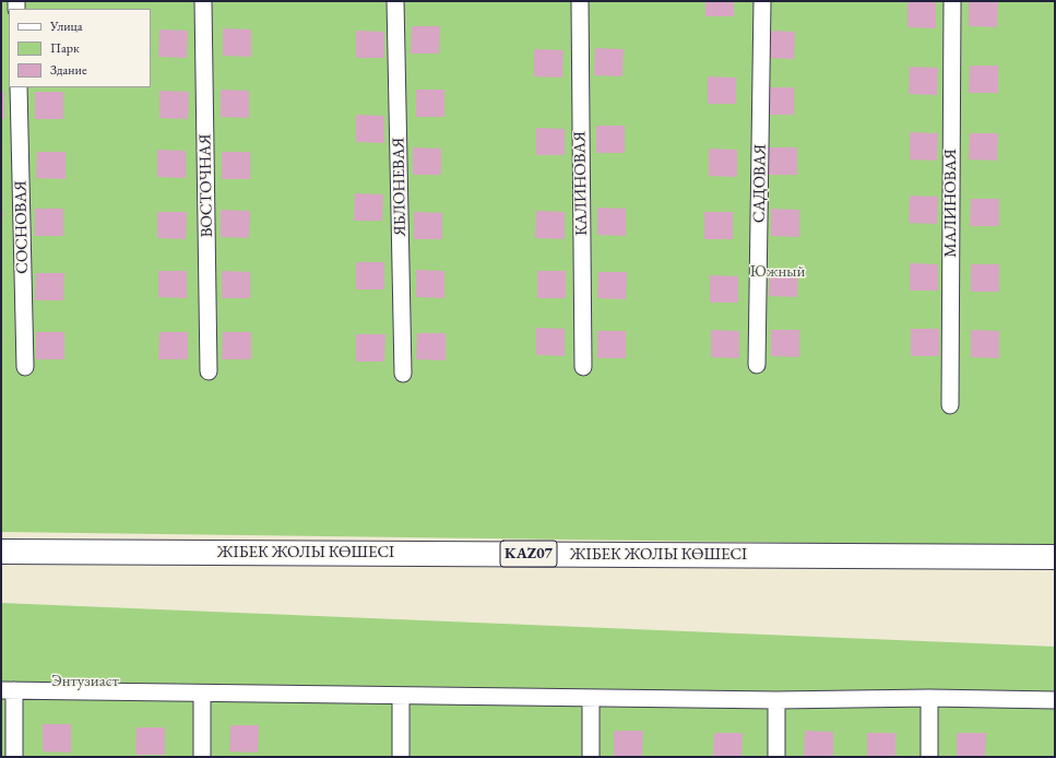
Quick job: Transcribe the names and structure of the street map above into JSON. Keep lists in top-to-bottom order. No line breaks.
{"streets":{"highway":["ЖІБЕК ЖОЛЫ КӨШЕСІ","KAZ07"],"street":["КАЛИНОВАЯ","САДОВАЯ","ВОСТОЧНАЯ","ЯБЛОНЕВАЯ","МАЛИНОВАЯ","СОСНОВАЯ"]},"parks":["Южный","Энтузиаст"],"legend":["Улица","Парк","Здание"]}
